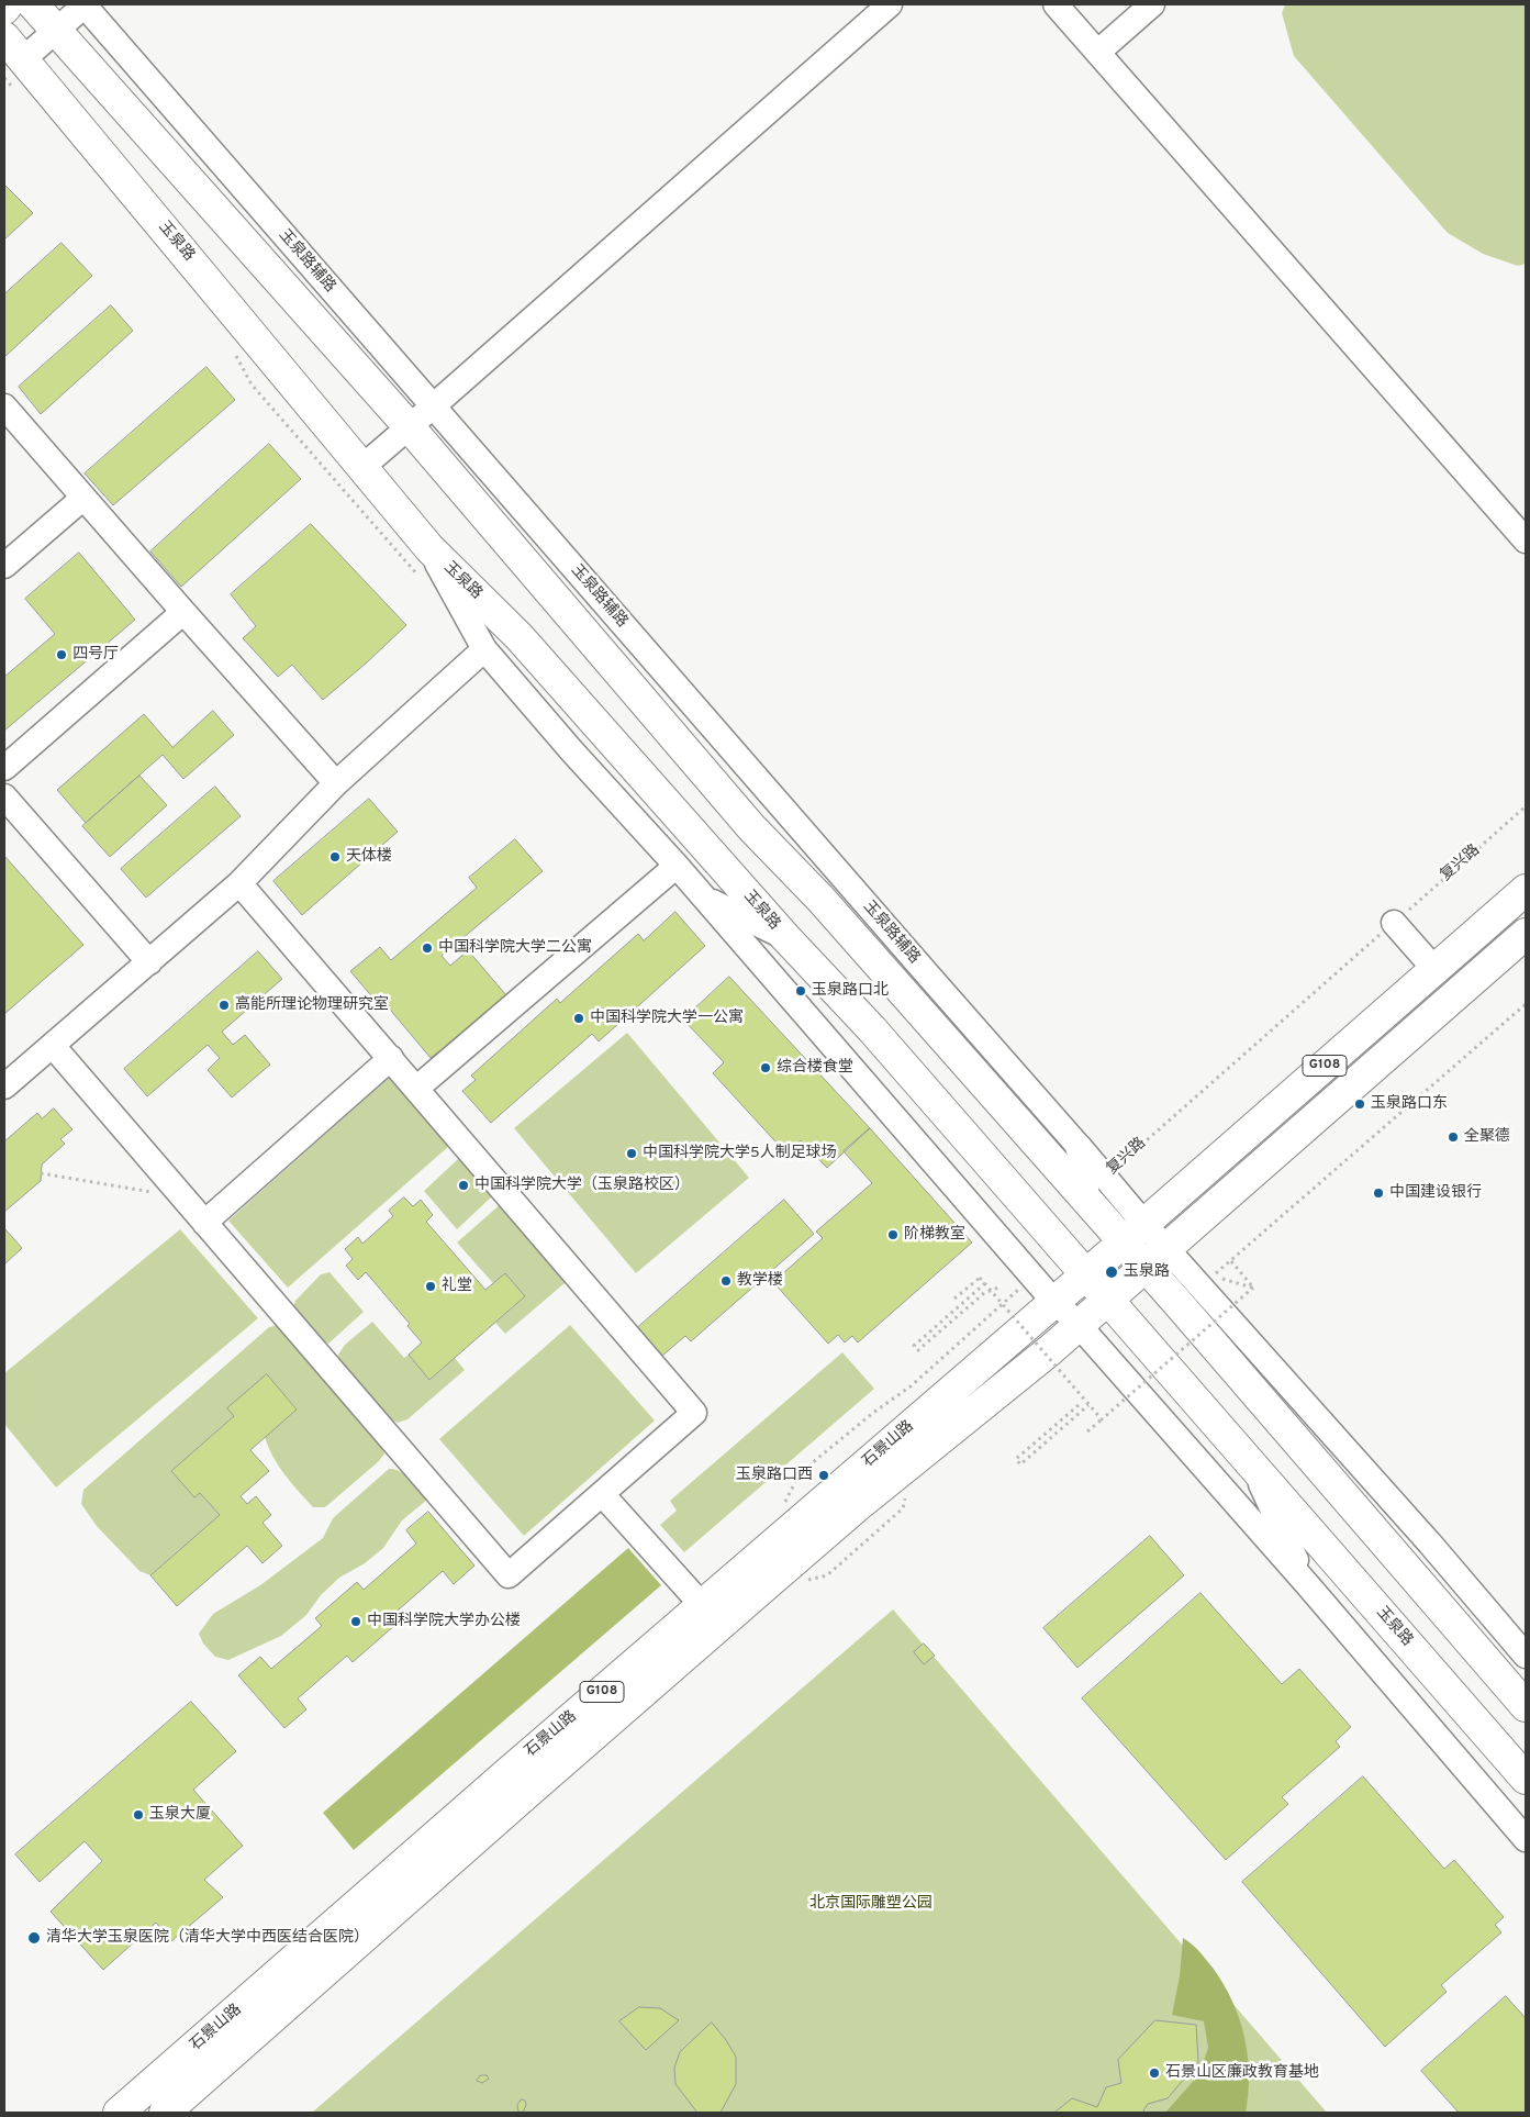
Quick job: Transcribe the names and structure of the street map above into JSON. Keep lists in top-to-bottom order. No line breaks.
{"streets":{"main road":["玉泉路","G108","石景山路"],"street":["玉泉路辅路"],"path":["复兴路"]},"crossings":[["玉泉路","G108"],["玉泉路","石景山路"],["G108","石景山路"]],"parks":["北京国际雕塑公园"],"places":["四号厅","天体楼","中国科学院大学二公寓","玉泉路口北","高能所理论物理研究室","中国科学院大学一公寓","综合楼食堂","玉泉路口东","全聚德","中国科学院大学5人制足球场","中国科学院大学（玉泉路校区）","中国建设银行","阶梯教室","玉泉路","教学楼","礼堂","玉泉路口西","中国科学院大学办公楼","玉泉大厦","清华大学玉泉医院（清华大学中西医结合医院）","石景山区廉政教育基地"]}
